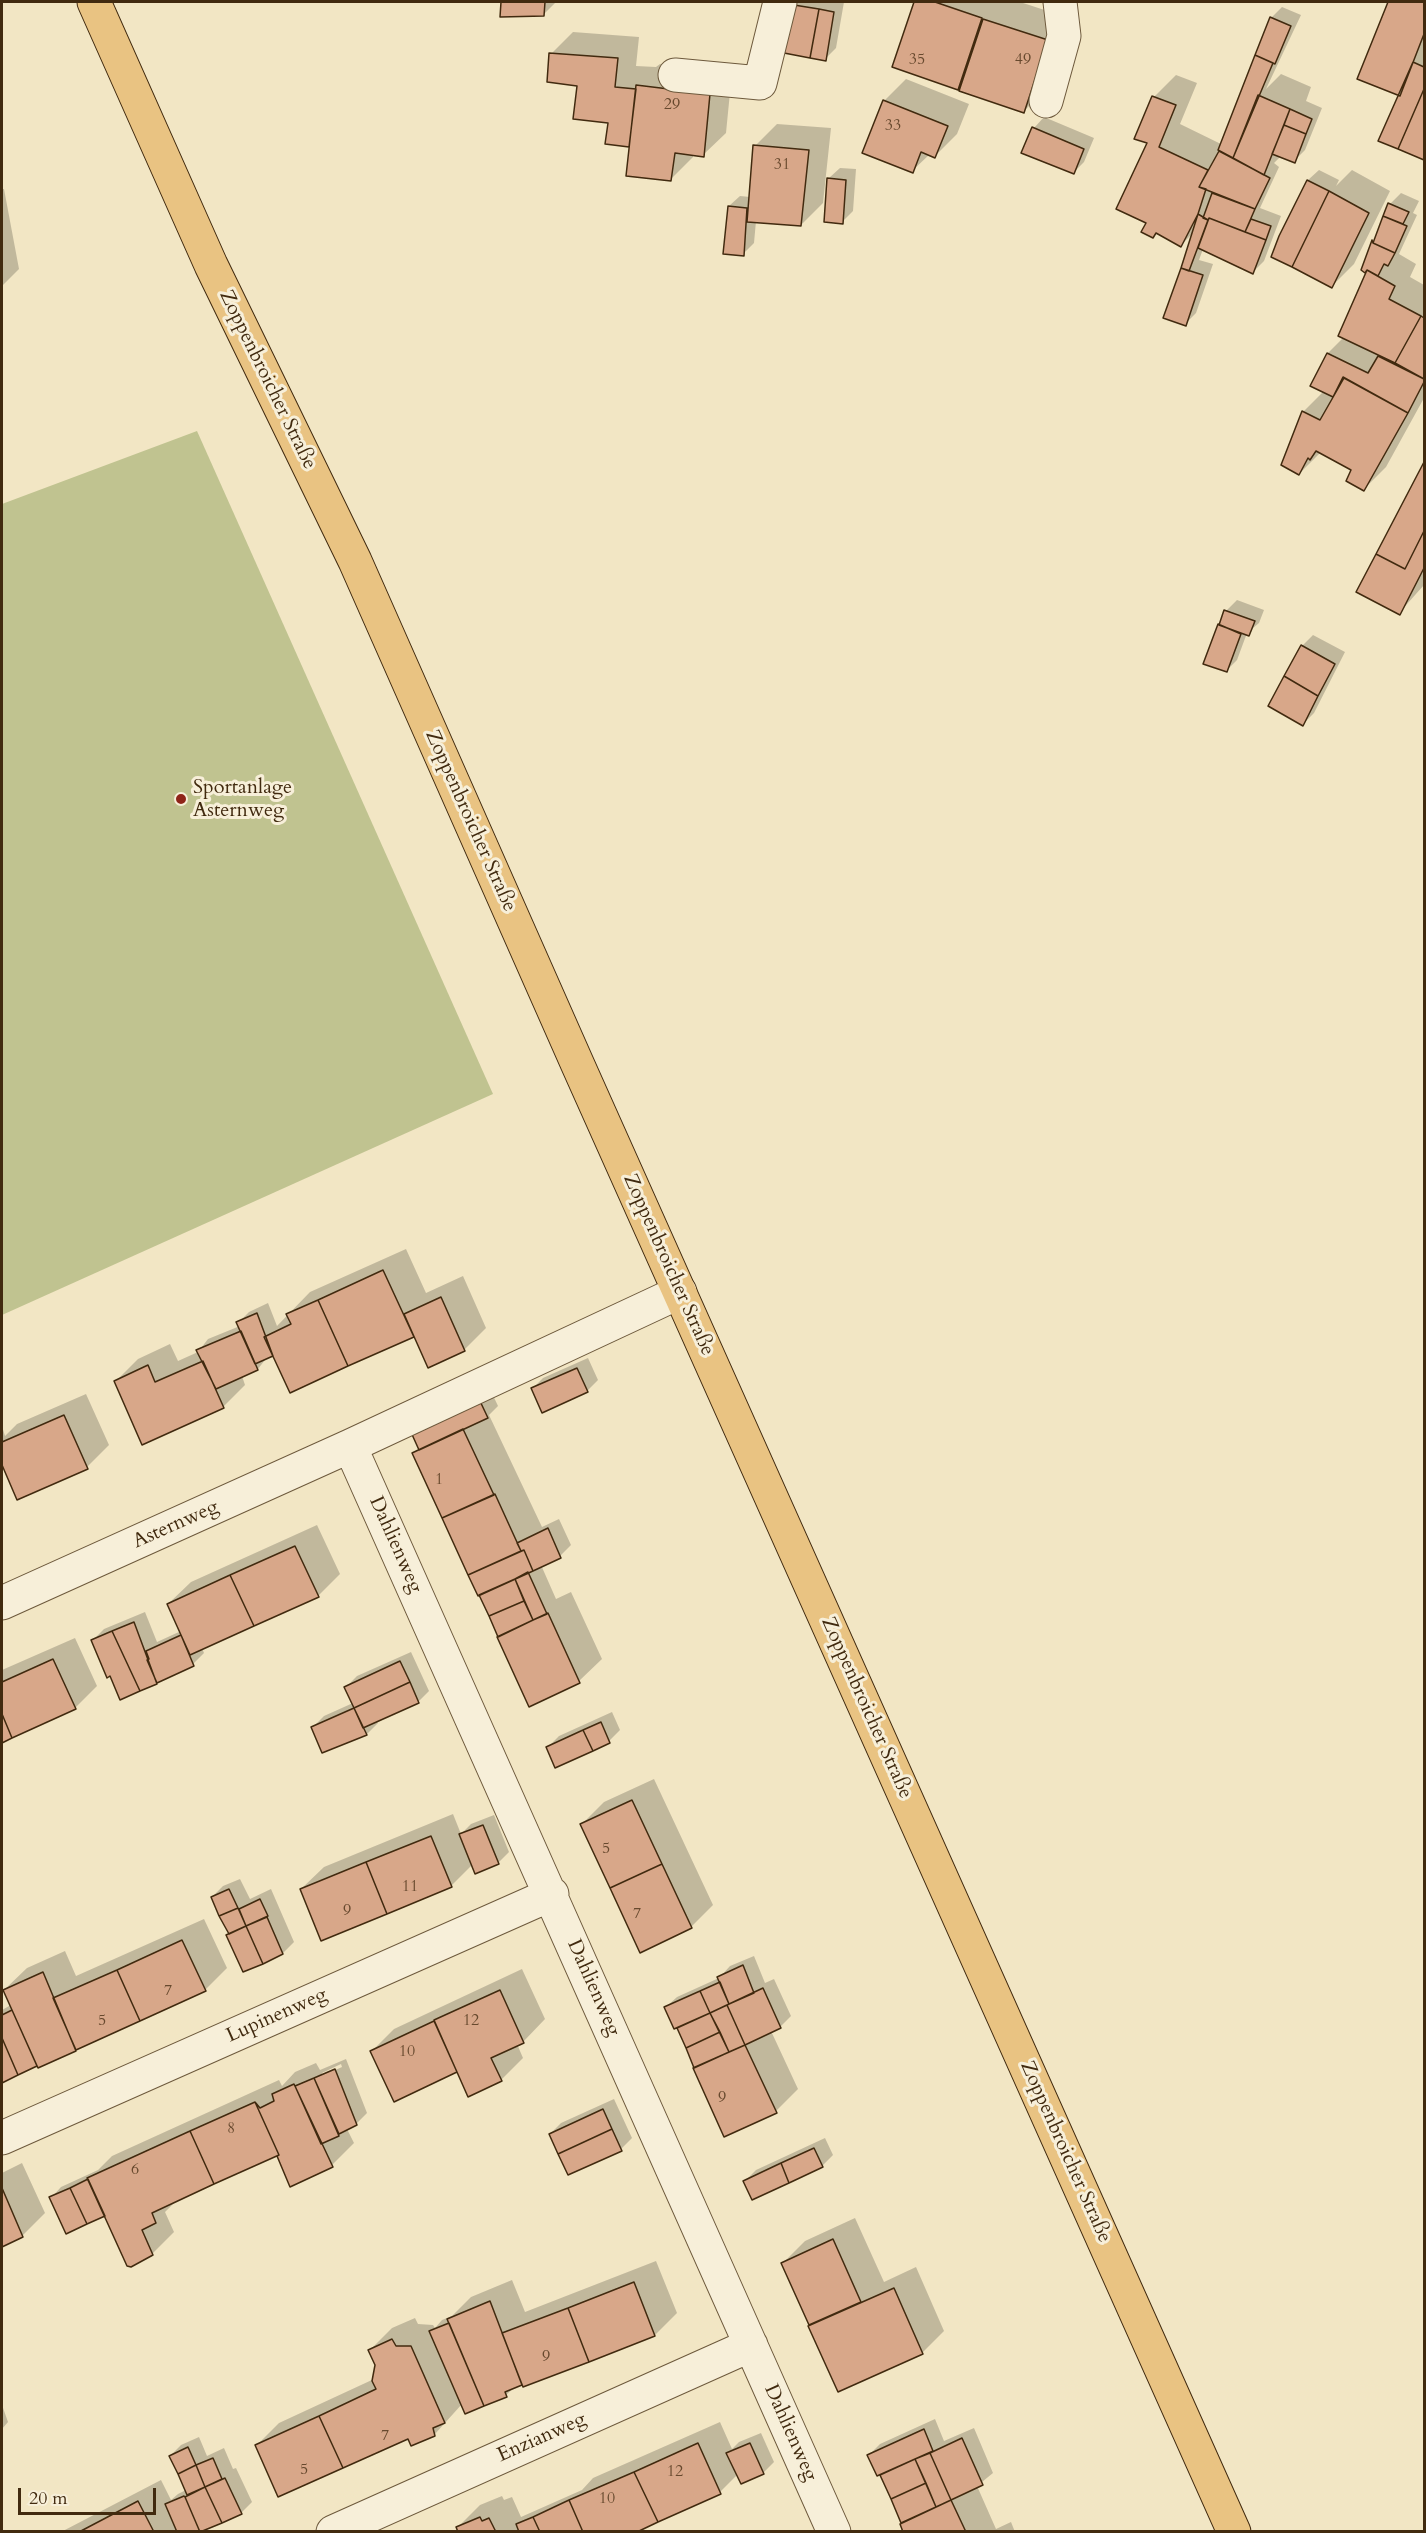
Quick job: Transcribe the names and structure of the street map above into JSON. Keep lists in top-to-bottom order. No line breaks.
{"streets":{"main road":["Zoppenbroicher Straße"],"street":["Asternweg","Dahlienweg","Lupinenweg","Enzianweg"]},"crossings":[["Zoppenbroicher Straße","Asternweg"],["Asternweg","Dahlienweg"],["Dahlienweg","Lupinenweg"],["Dahlienweg","Enzianweg"]],"places":["Sportanlage Asternweg"],"house_numbers":["35","49","29","33","31","1","5","11","9","7","7","5","12","10","9","8","6","9","7","5","12","10"],"scale_bar":"20 m"}
